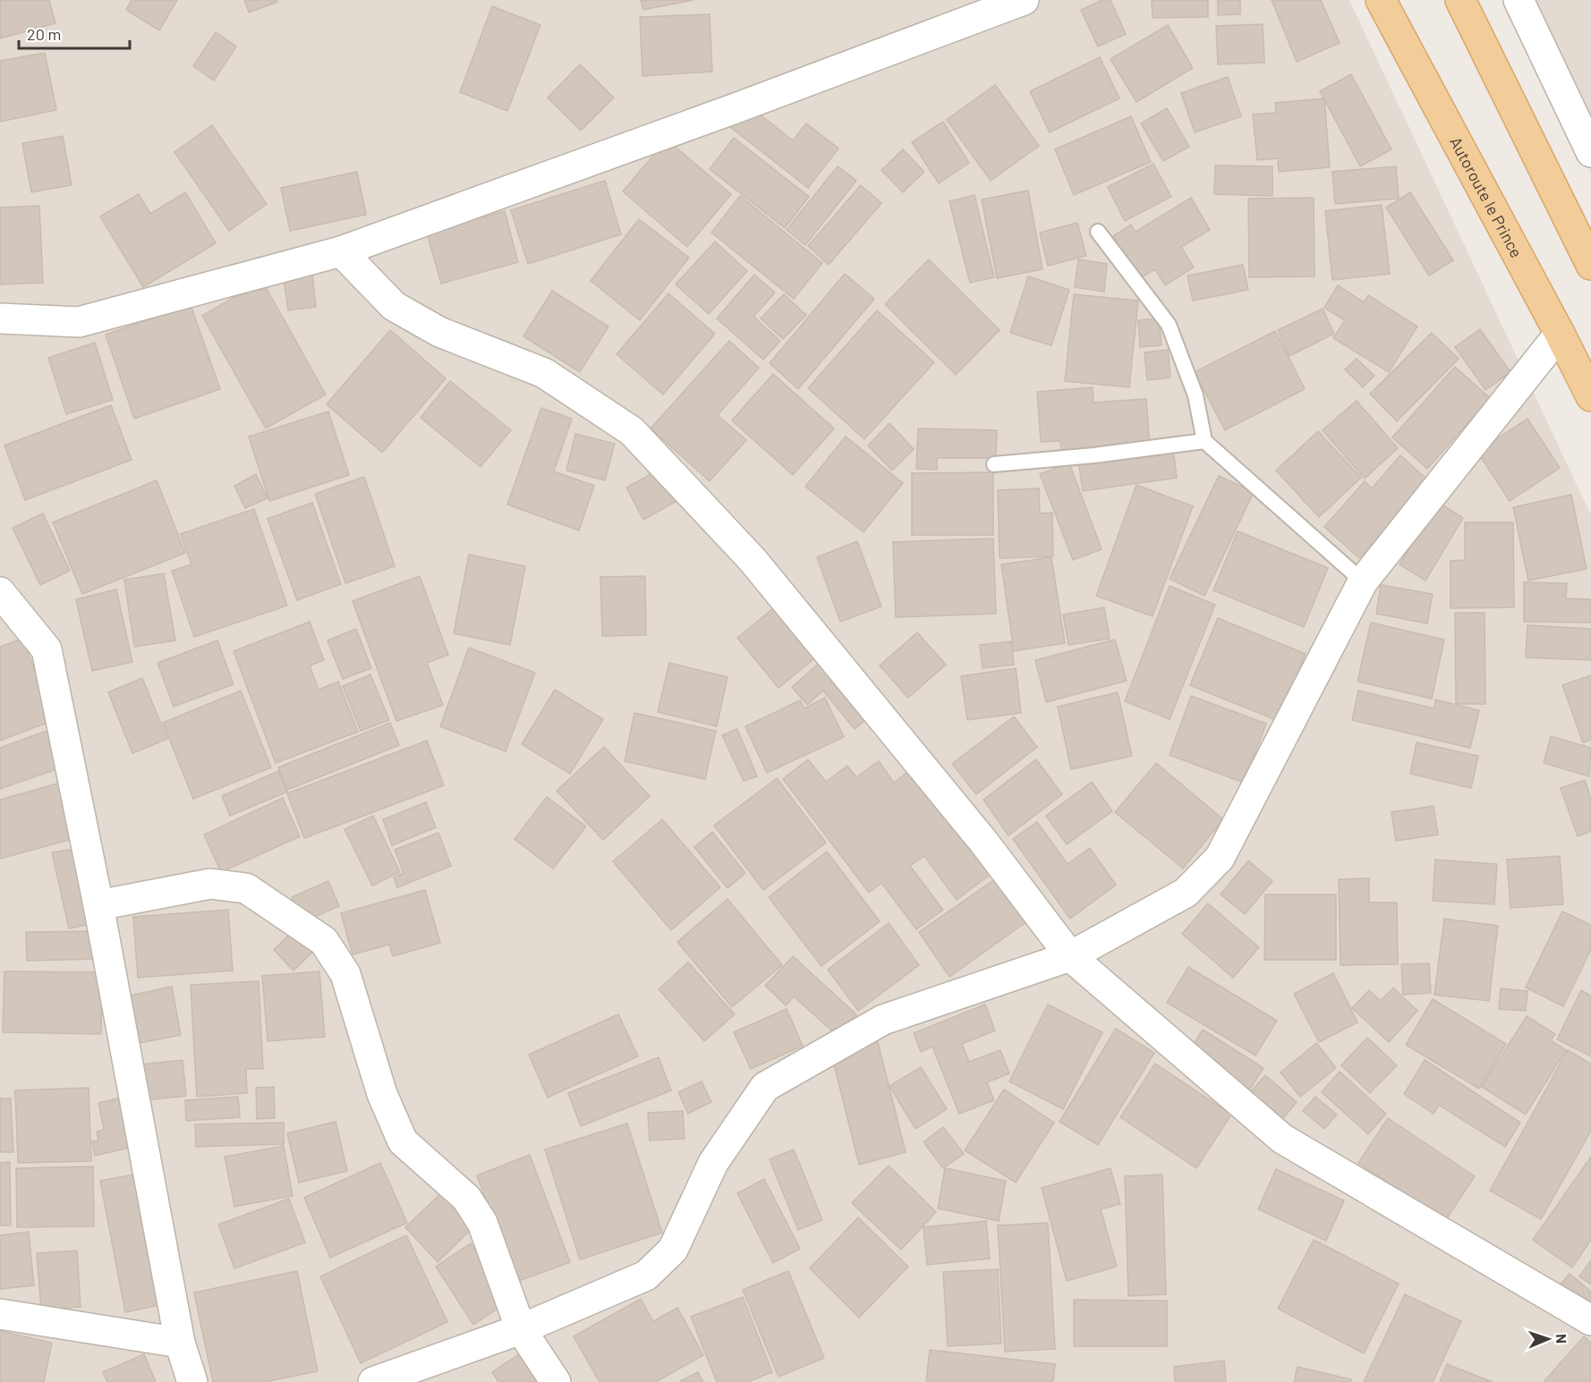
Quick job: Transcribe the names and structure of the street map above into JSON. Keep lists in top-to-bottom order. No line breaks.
{"streets":{"main road":["Autoroute le Prince"]},"scale_bar":"20 m","north":"right"}
